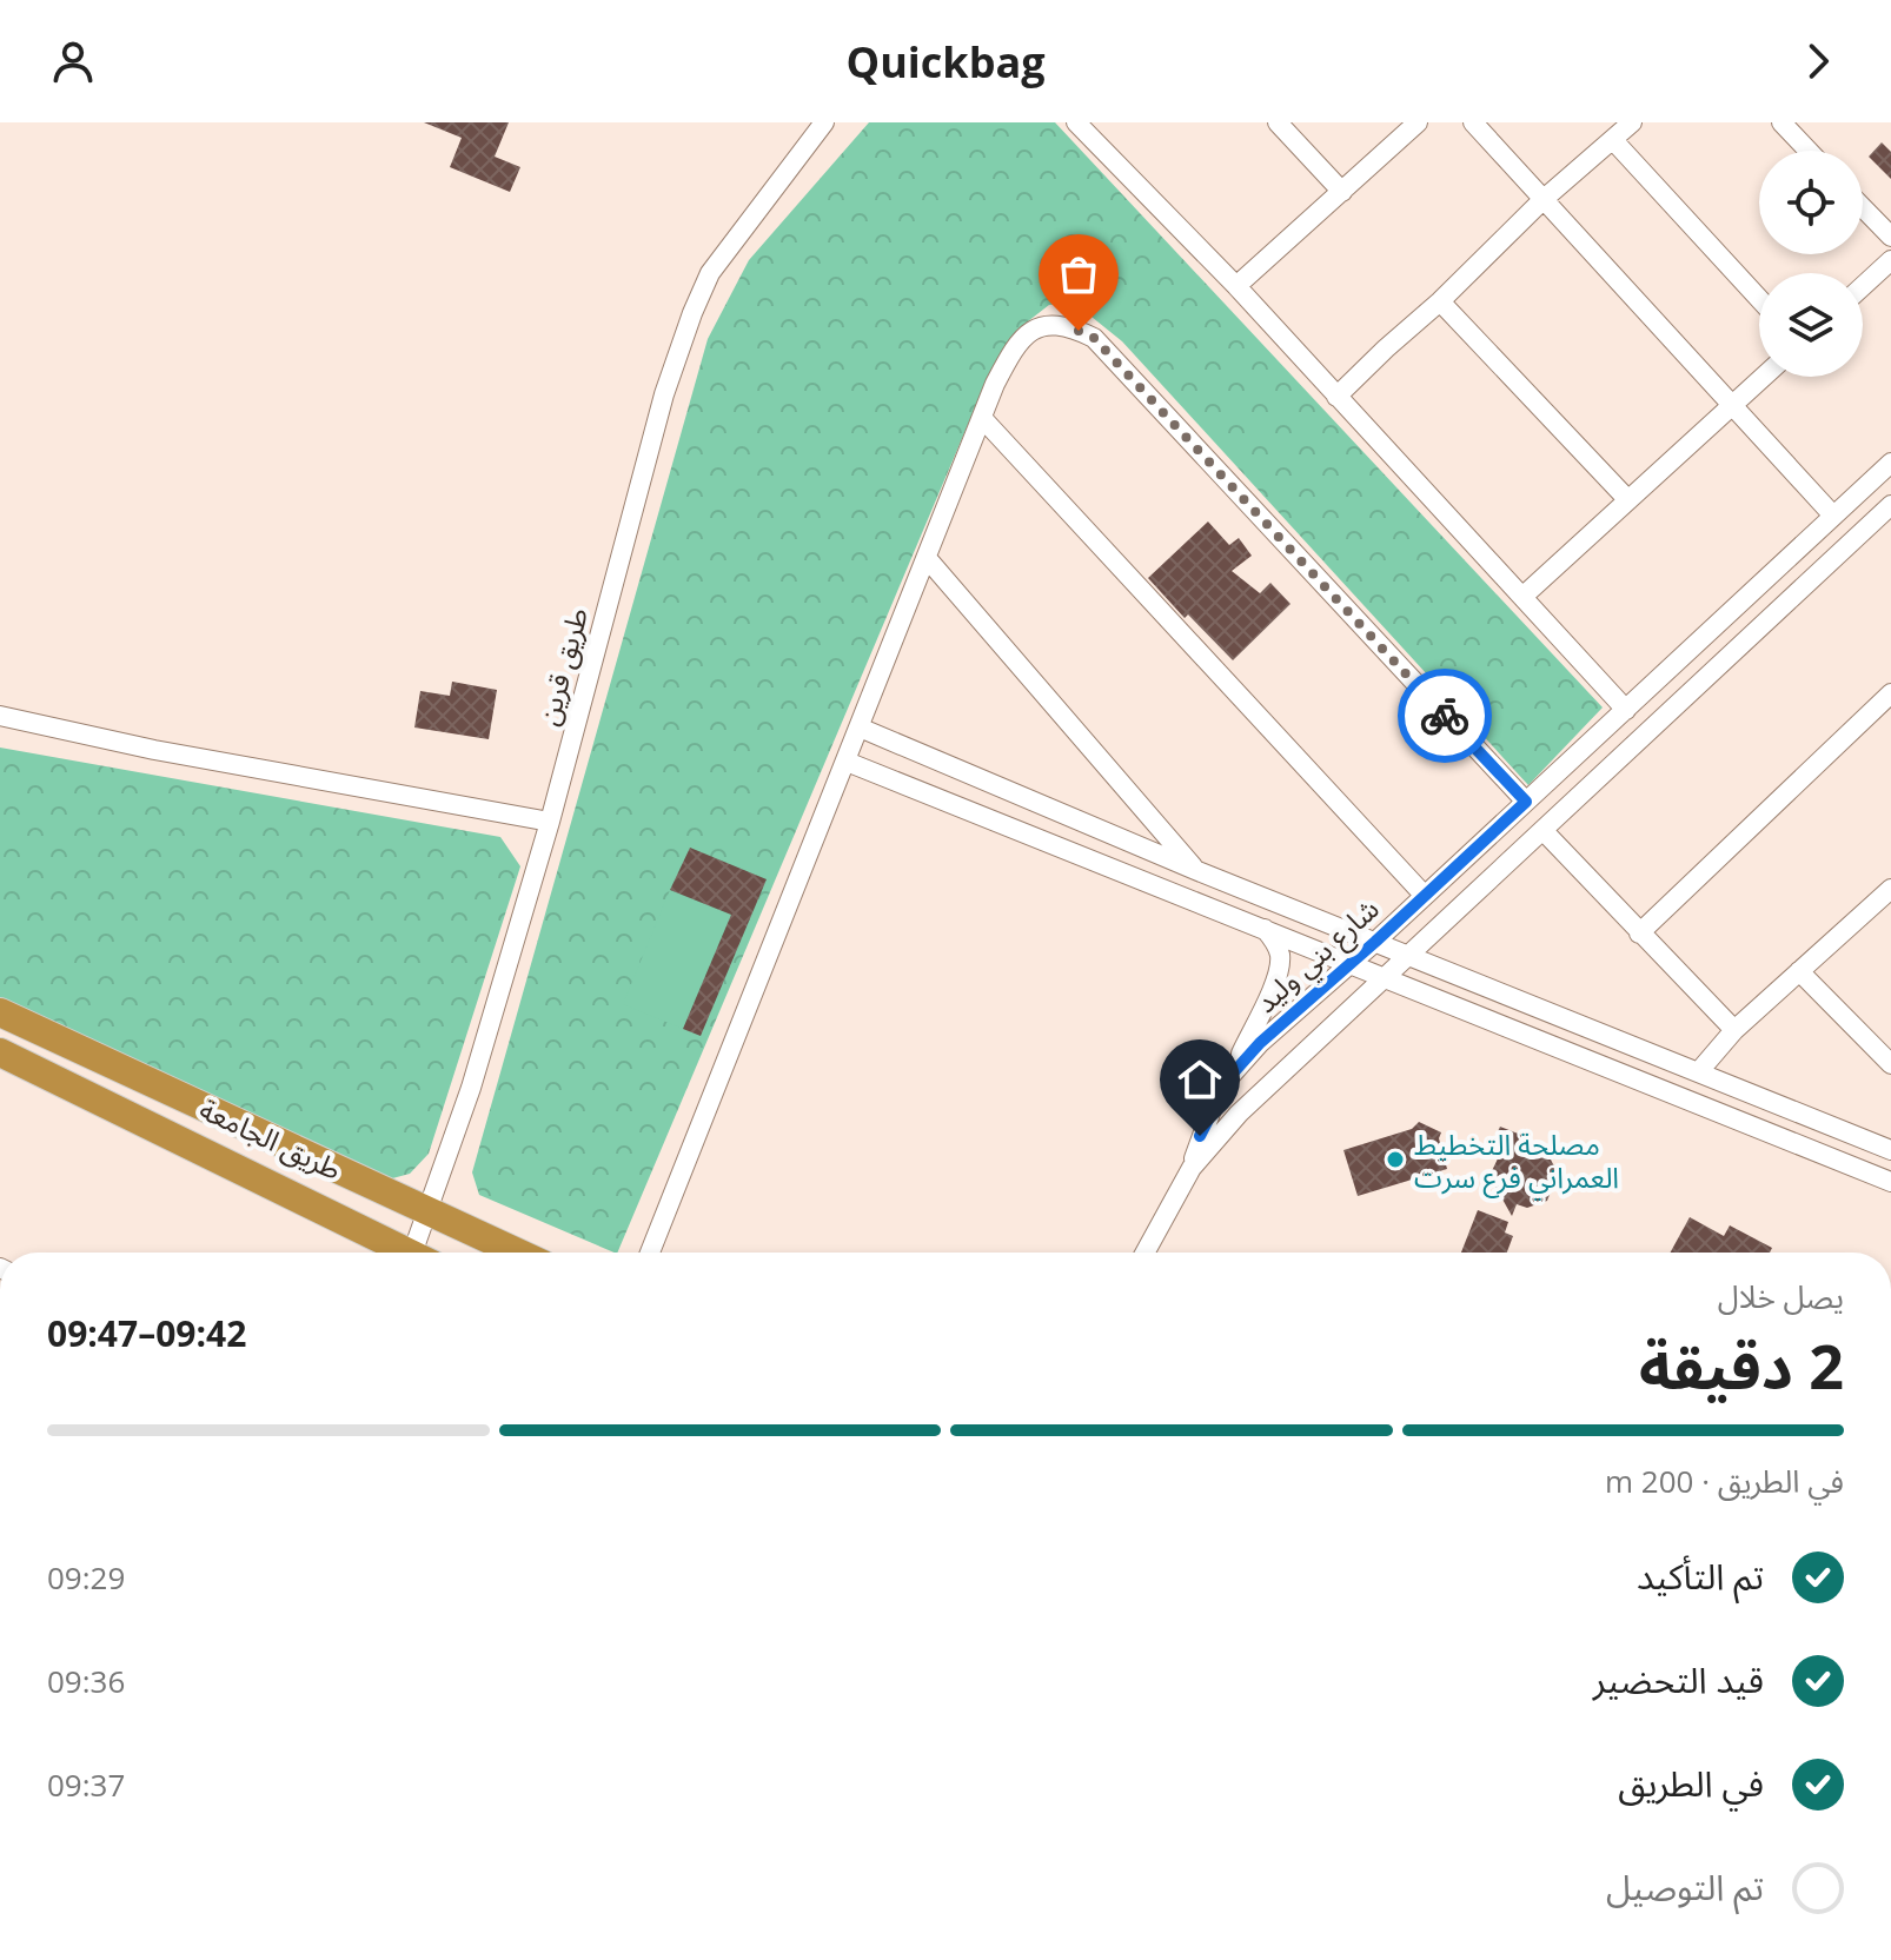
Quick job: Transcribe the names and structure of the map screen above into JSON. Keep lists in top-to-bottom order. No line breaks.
{"streets":{"highway":["طريق الجامعة"],"street":["طريق قرين","شارع بني وليد"]},"crossings":[["طريق قرين","طريق الجامعة"]],"places":["مصلحة التخطيط العمراني فرع سرت"],"page":{"header":"Quickbag","heading":["2 دقيقة","يصل خلال","09:42–09:47"],"bar":"في الطريق · 200 m","list":[["تم التأكيد","09:29"],["قيد التحضير","09:36"],["في الطريق","09:37"],"تم التوصيل"]}}
